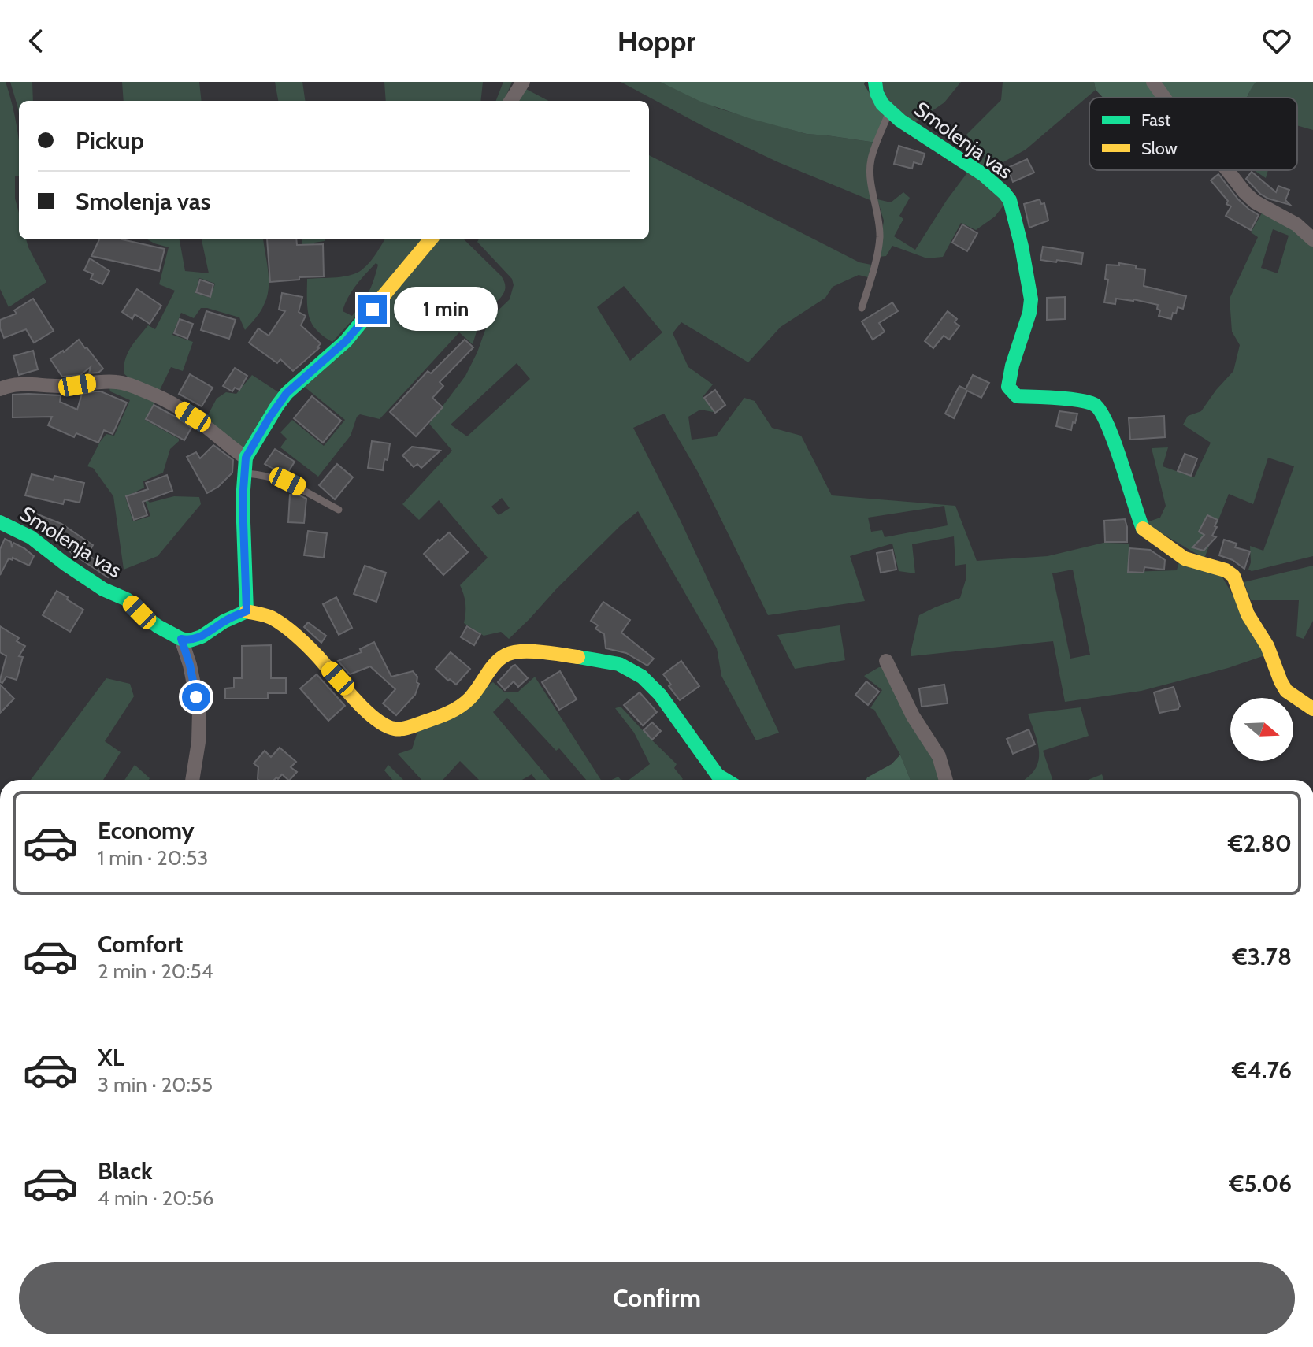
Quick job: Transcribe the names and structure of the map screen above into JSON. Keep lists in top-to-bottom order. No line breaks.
{"streets":{"street":["Smolenja vas"]},"legend":["Fast","Slow"],"north":"right","page":{"header":"Hoppr","banner":["Pickup","Smolenja vas"],"bubble":"1 min","list":[{"name":"Economy","note":"1 min · 20:53","value":"€2.80"},{"name":"Comfort","note":"2 min · 20:54","value":"€3.78"},{"name":"XL","note":"3 min · 20:55","value":"€4.76"},{"name":"Black","note":"4 min · 20:56","value":"€5.06"}],"buttons":"Confirm"}}
